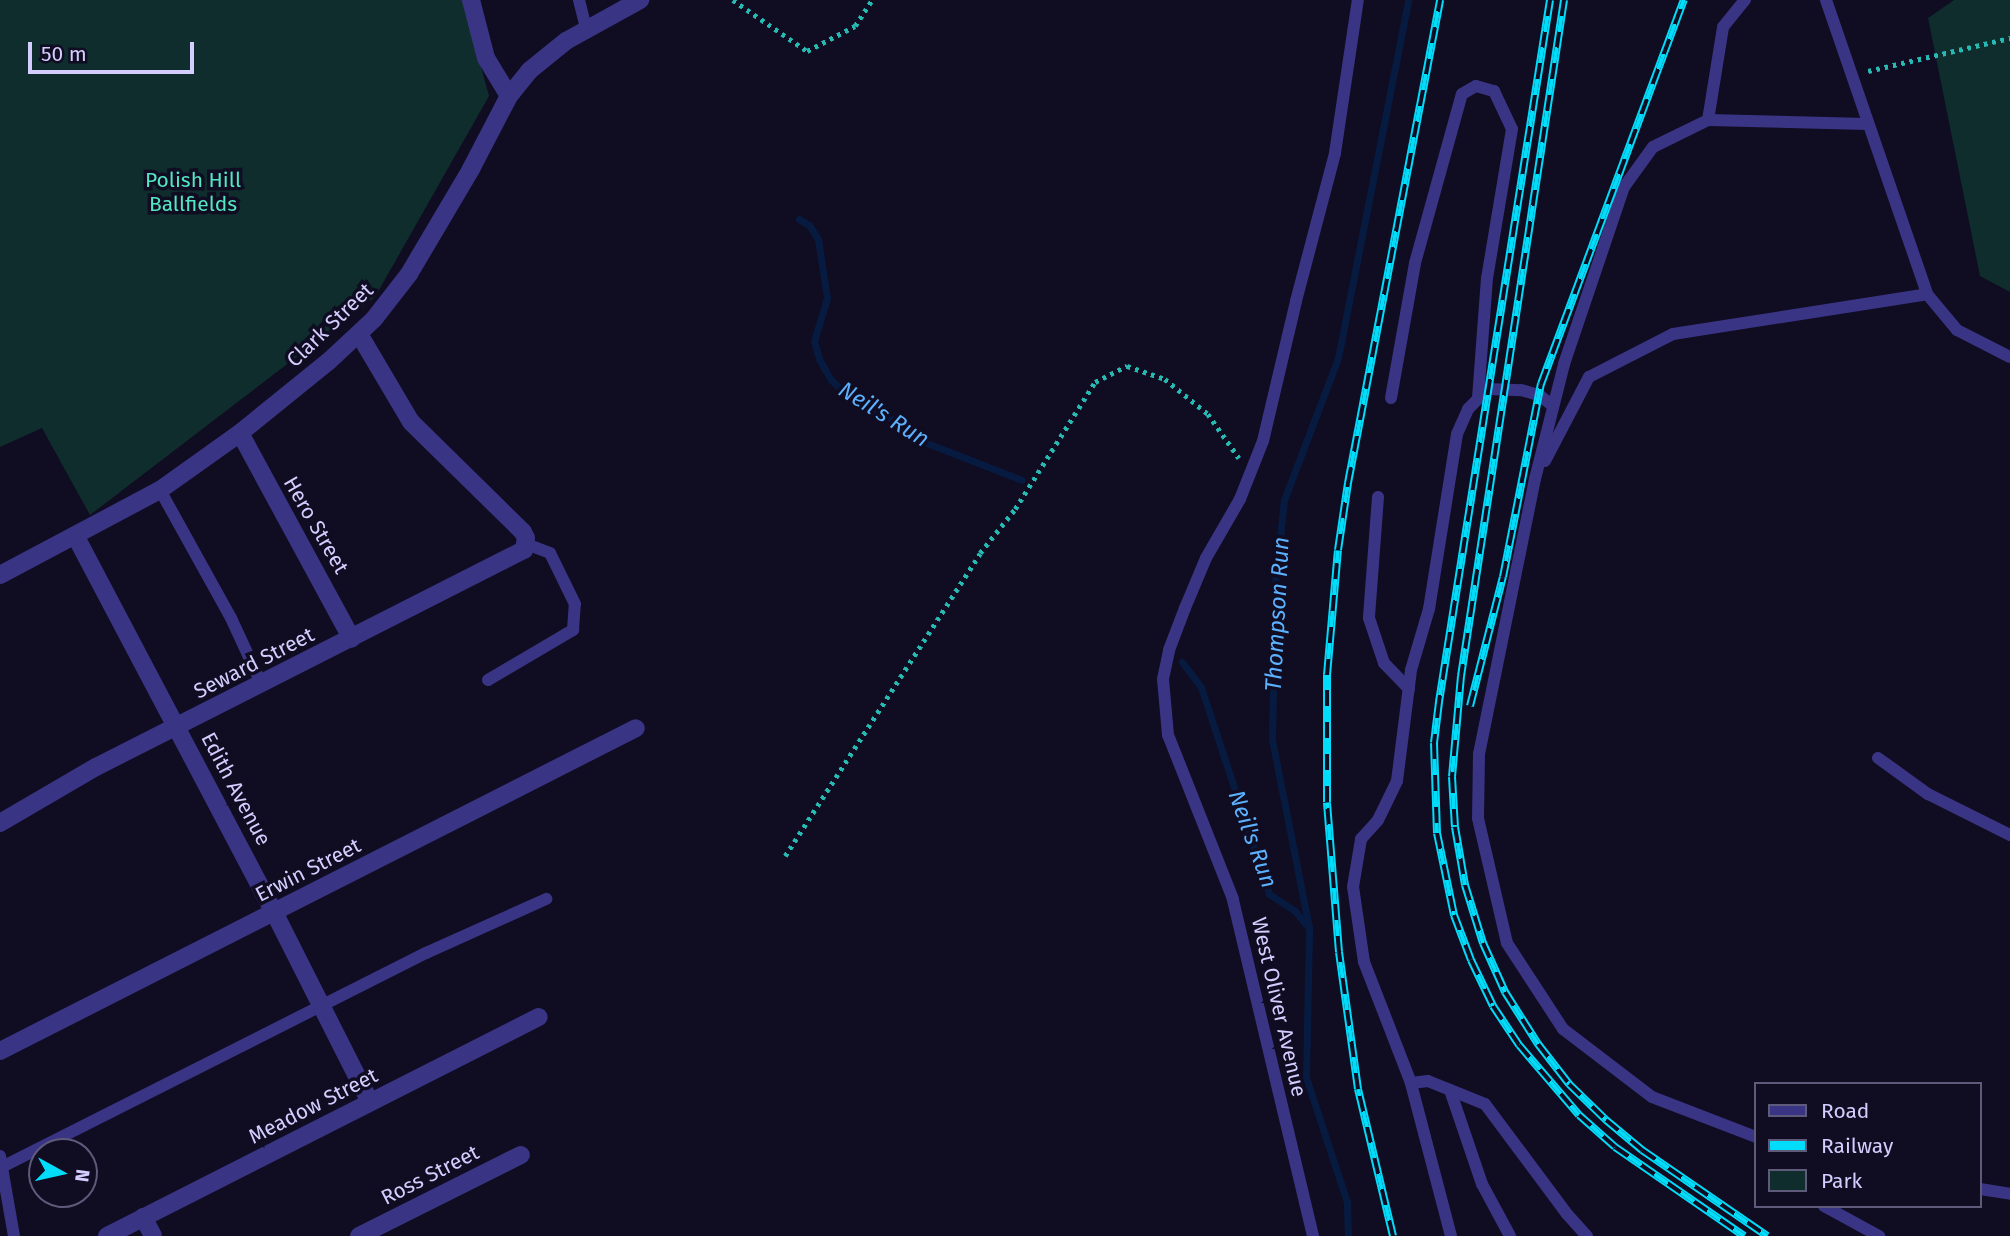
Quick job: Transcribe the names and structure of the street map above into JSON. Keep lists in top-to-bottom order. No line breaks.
{"streets":{"street":["Clark Street","Hero Street","Seward Street","Edith Avenue","Erwin Street","Meadow Street","Ross Street"],"lane":["West Oliver Avenue"]},"crossings":[["Clark Street","Hero Street"],["Clark Street","Edith Avenue"],["Hero Street","Seward Street"],["Seward Street","Edith Avenue"],["Edith Avenue","Erwin Street"],["Edith Avenue","Meadow Street"]],"water":["Neil's Run","Thompson Run"],"parks":["Polish Hill Ballfields"],"legend":["Road","Railway","Park"],"scale_bar":"50 m","north":"right"}
